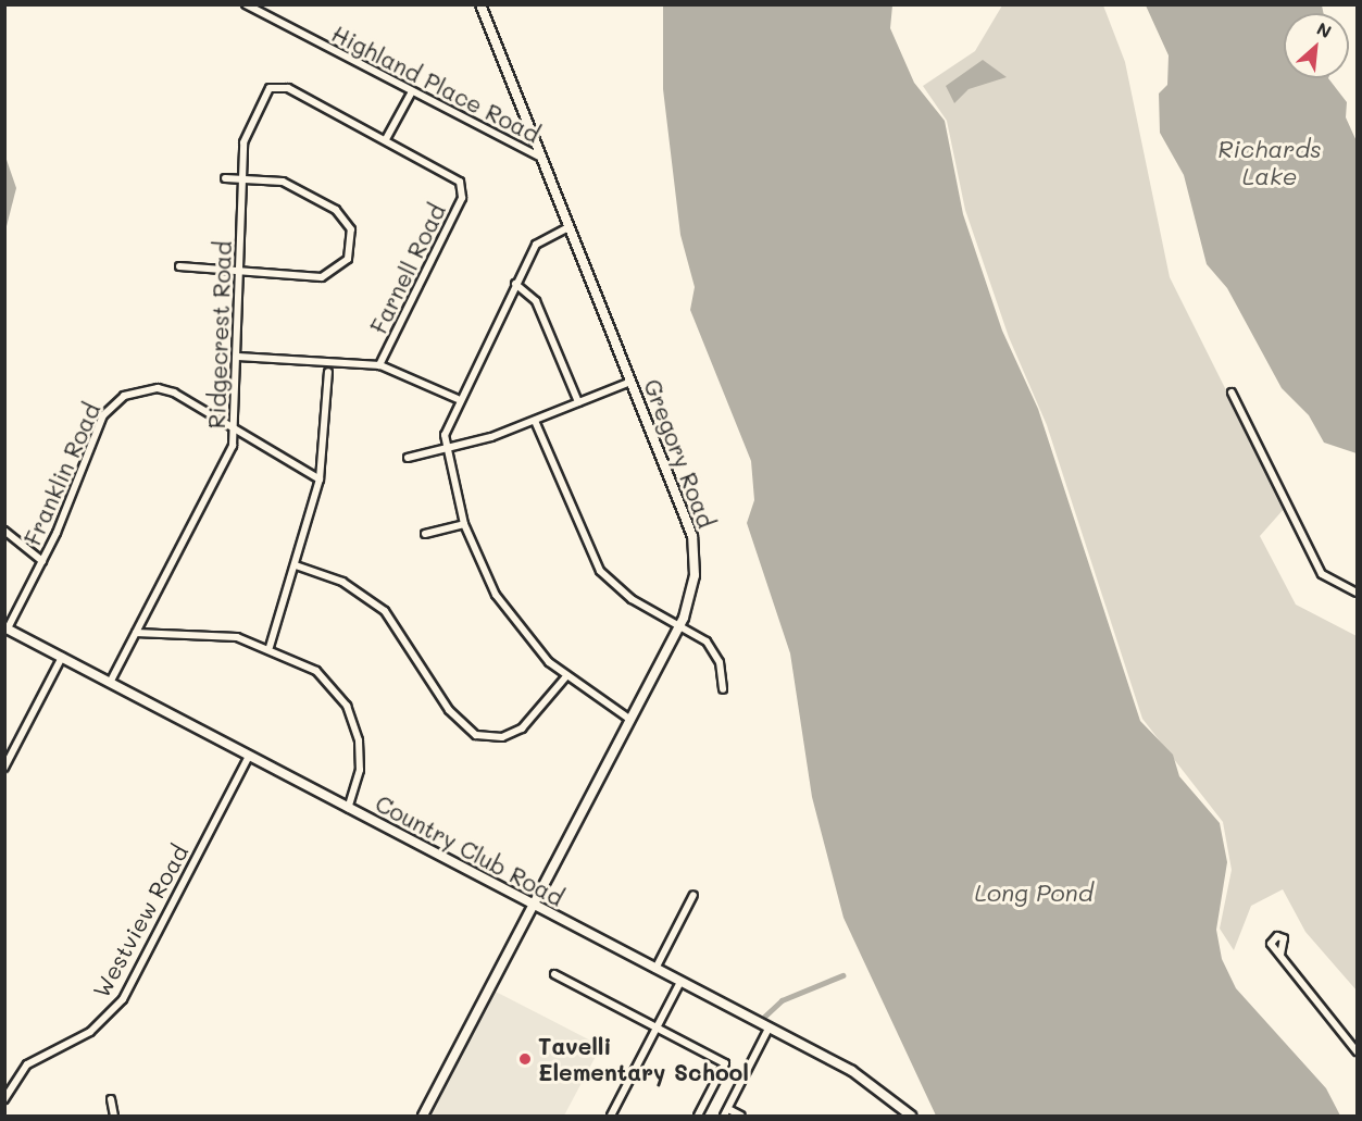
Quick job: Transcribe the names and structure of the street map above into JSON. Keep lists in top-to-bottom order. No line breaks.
{"streets":{"street":["Highland Place Road","Farnell Road","Ridgecrest Road","Gregory Road","Franklin Road","Country Club Road","Westview Road"]},"crossings":[["Highland Place Road","Gregory Road"],["Farnell Road","Ridgecrest Road"],["Ridgecrest Road","Franklin Road"],["Ridgecrest Road","Country Club Road"],["Gregory Road","Country Club Road"],["Franklin Road","Country Club Road"],["Country Club Road","Westview Road"]],"water":["Richards Lake","Long Pond"],"places":["Tavelli Elementary School"],"north":"top right"}
